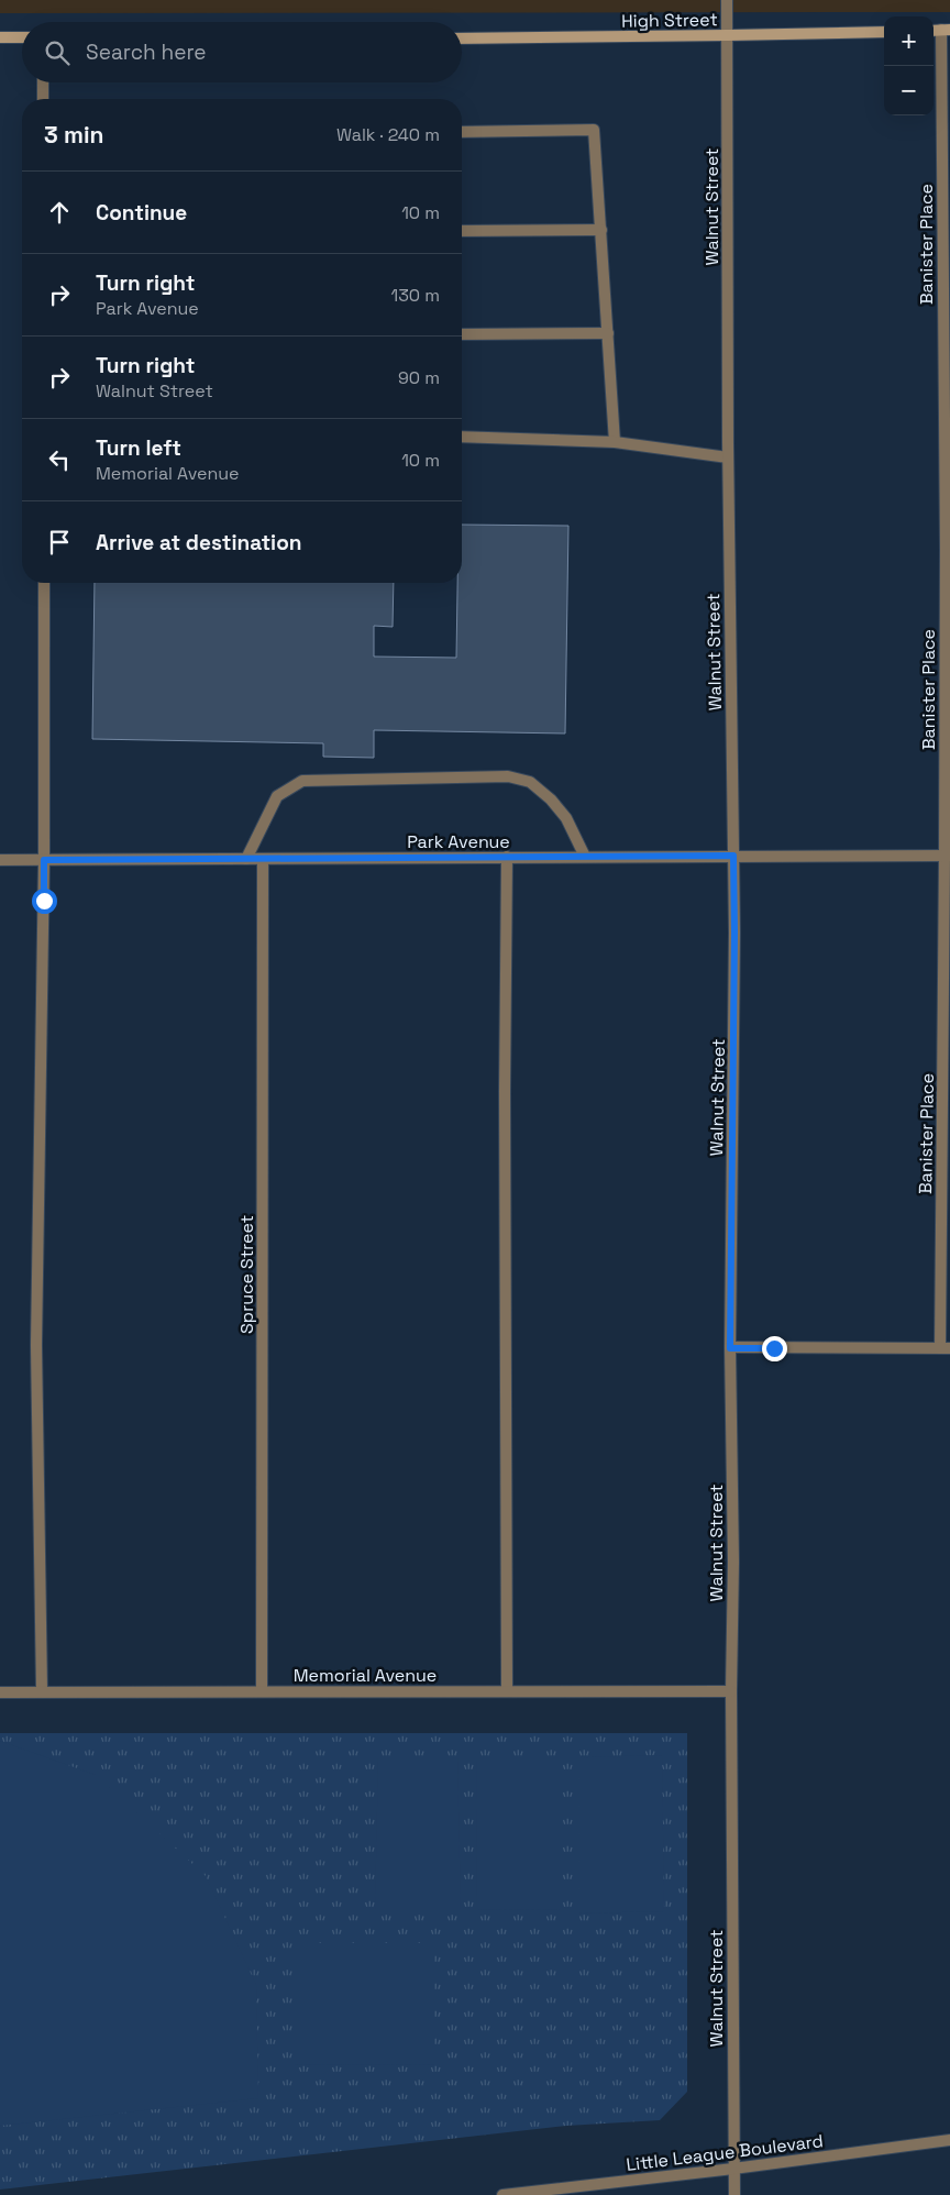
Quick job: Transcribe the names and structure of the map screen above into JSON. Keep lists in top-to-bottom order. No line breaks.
{"streets":{"main road":["High Street"],"street":["Walnut Street","Banister Place","Park Avenue","Spruce Street","Memorial Avenue","Little League Boulevard"]},"crossings":[["High Street","Walnut Street"],["Walnut Street","Park Avenue"],["Walnut Street","Memorial Avenue"],["Walnut Street","Little League Boulevard"],["Banister Place","Park Avenue"],["Park Avenue","Spruce Street"],["Spruce Street","Memorial Avenue"]],"page":{"map_buttons":["+","−"],"search":"Search here","heading":["3 min","Walk · 240 m"],"list":[["Continue","10 m"],["Turn right","Park Avenue","130 m"],["Turn right","Walnut Street","90 m"],["Turn left","Memorial Avenue","10 m"],"Arrive at destination"]}}
